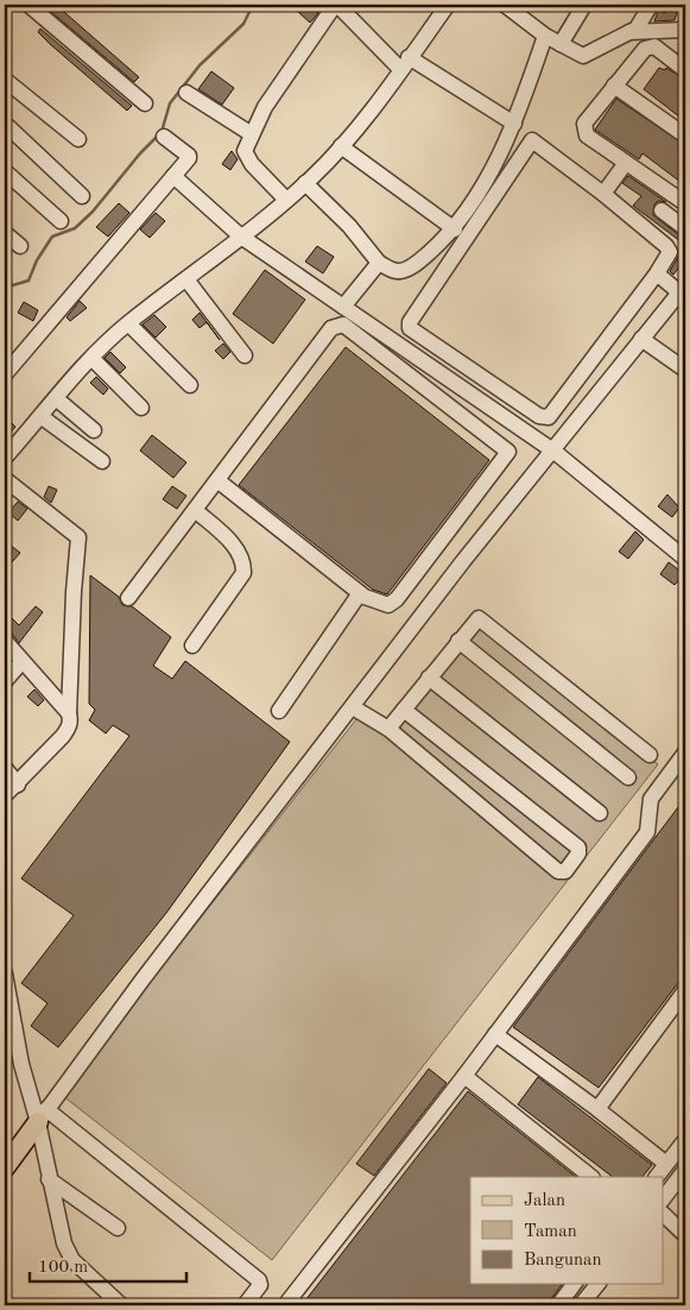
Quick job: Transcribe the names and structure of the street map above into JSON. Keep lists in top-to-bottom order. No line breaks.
{"legend":["Jalan","Taman","Bangunan"],"scale_bar":"100 m"}
